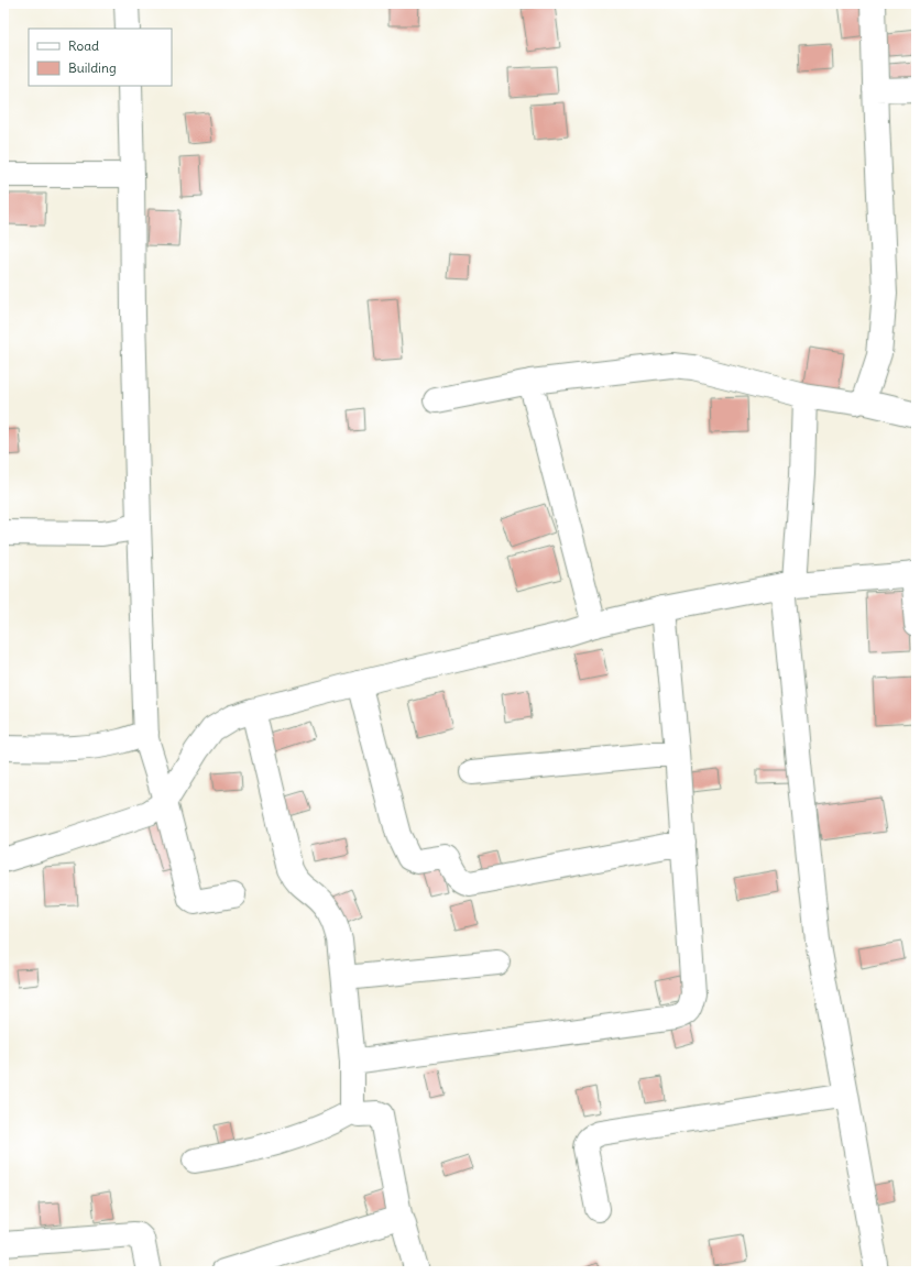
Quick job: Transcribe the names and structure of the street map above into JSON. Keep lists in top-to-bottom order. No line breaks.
{"legend":["Road","Building"]}
